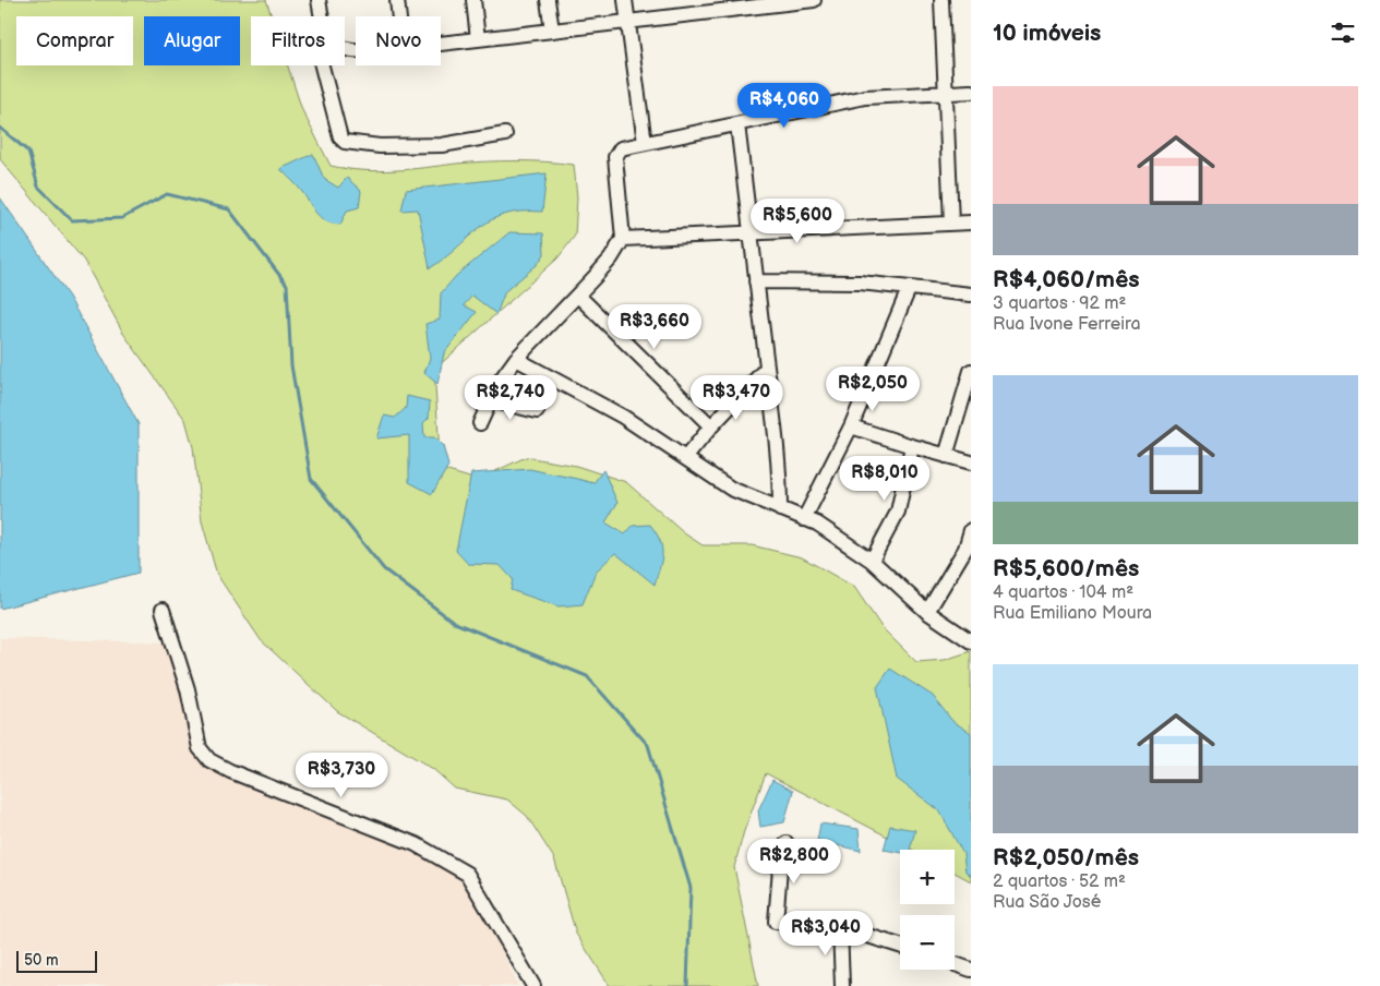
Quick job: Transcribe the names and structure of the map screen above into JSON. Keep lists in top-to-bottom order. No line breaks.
{"scale_bar":"50 m","page":{"heading":"10 imóveis","chip":["Comprar","Alugar","Filtros","Novo"],"list":[{"name":"R$4,060/mês","note":"3 quartos · 92 m² · Rua Ivone Ferreira"},{"name":"R$5,600/mês","note":"4 quartos · 104 m² · Rua Emiliano Moura"},{"name":"R$2,050/mês","note":"2 quartos · 52 m² · Rua São José"}],"price":["R$4,060","R$5,600","R$3,660","R$2,050","R$2,740","R$3,470","R$8,010","R$3,730","R$2,800","R$3,040"],"map_buttons":["+","−"],"scale":"50 m"}}
